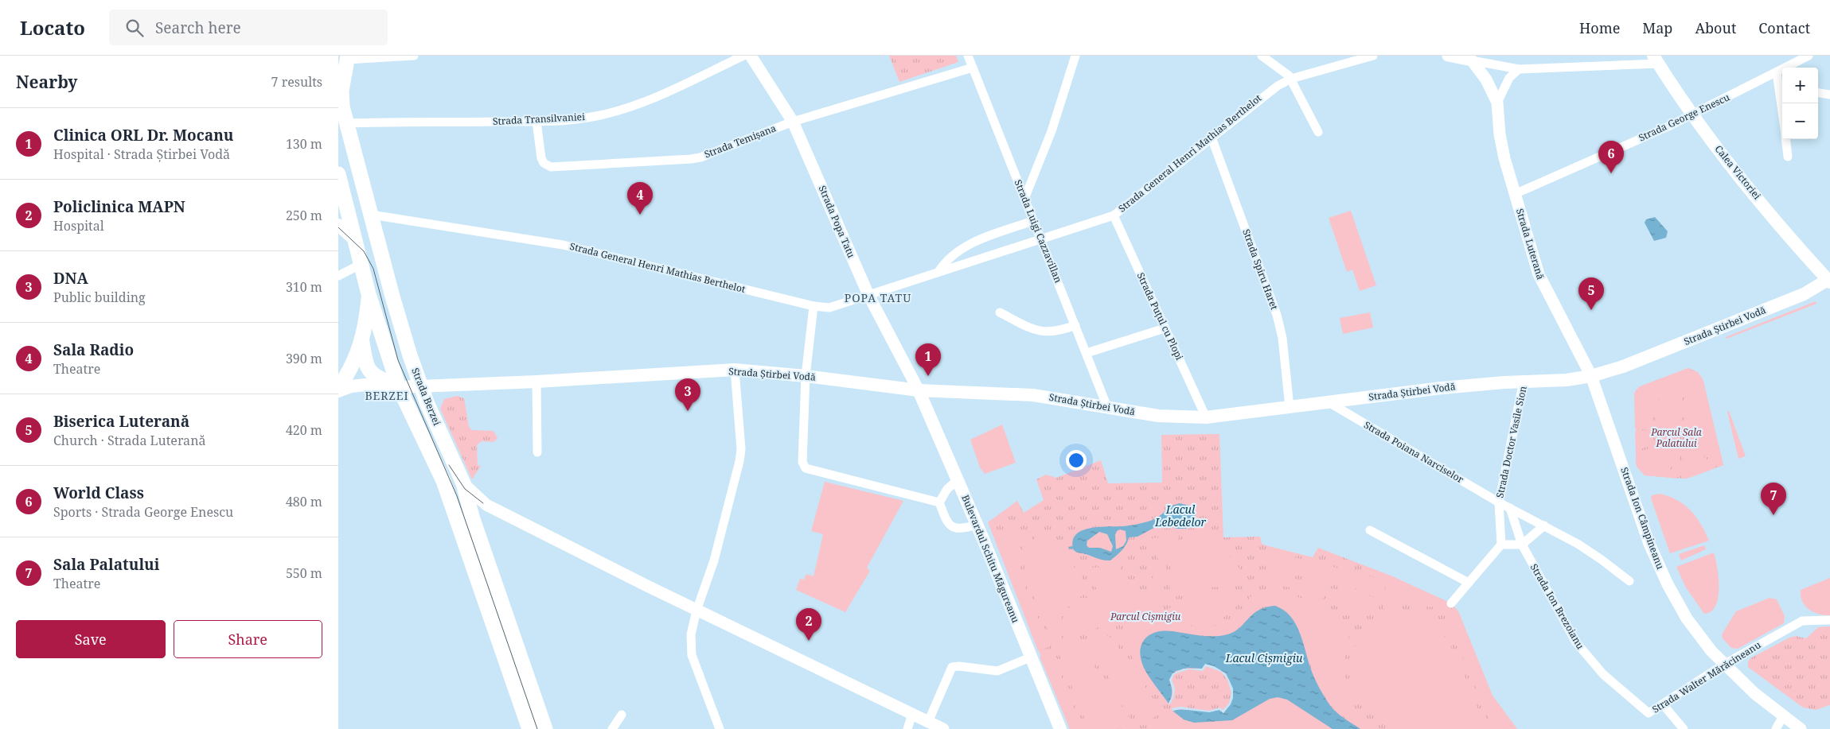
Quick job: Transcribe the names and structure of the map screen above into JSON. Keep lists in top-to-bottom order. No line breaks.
{"streets":{"main road":["Calea Victoriei","Strada Știrbei Vodă","Strada Berzei","Bulevardul Schitu Măgureanu"],"street":["Strada George Enescu","Strada Transilvaniei","Strada Temișana","Strada General Henri Mathias Berthelot","Strada Popa Tatu","Strada Luigi Cazzavillan","Strada Luterană","Strada Spiru Haret","Strada Puțul cu Plopi","Strada Doctor Vasile Sion","Strada Poiana Narciselor","Strada Ion Câmpineanu","Strada Ion Brezoianu","Strada Walter Mărăcineanu"]},"crossings":[["Strada George Enescu","Calea Victoriei"],["Strada George Enescu","Strada Luterană"],["Strada Transilvaniei","Strada Temișana"],["Strada Transilvaniei","Strada Berzei"],["Strada Temișana","Strada Popa Tatu"],["Strada Temișana","Strada Luigi Cazzavillan"],["Strada General Henri Mathias Berthelot","Strada Popa Tatu"],["Strada General Henri Mathias Berthelot","Strada Luigi Cazzavillan"],["Strada General Henri Mathias Berthelot","Strada Spiru Haret"],["Strada General Henri Mathias Berthelot","Strada Puțul cu Plopi"],["Strada General Henri Mathias Berthelot","Strada Berzei"],["Calea Victoriei","Strada Știrbei Vodă"],["Strada Popa Tatu","Strada Știrbei Vodă"],["Strada Popa Tatu","Bulevardul Schitu Măgureanu"],["Strada Luigi Cazzavillan","Strada Știrbei Vodă"],["Strada Luterană","Strada Știrbei Vodă"],["Strada Luterană","Strada Ion Câmpineanu"],["Strada Spiru Haret","Strada Știrbei Vodă"],["Strada Puțul cu Plopi","Strada Știrbei Vodă"],["Strada Știrbei Vodă","Strada Berzei"],["Strada Știrbei Vodă","Strada Doctor Vasile Sion"],["Strada Știrbei Vodă","Strada Poiana Narciselor"],["Strada Știrbei Vodă","Strada Ion Câmpineanu"],["Strada Știrbei Vodă","Bulevardul Schitu Măgureanu"],["Strada Doctor Vasile Sion","Strada Poiana Narciselor"],["Strada Poiana Narciselor","Strada Ion Brezoianu"],["Strada Ion Câmpineanu","Strada Walter Mărăcineanu"],["Strada Ion Brezoianu","Strada Walter Mărăcineanu"]],"districts":["POPA TATU","BERZEI"],"water":["Lacul Lebedelor","Lacul Cișmigiu"],"parks":["Parcul Sala Palatului","Parcul Cișmigiu"],"page":{"header":"Locato","search":"Search here","nav":["Home","Map","About","Contact"],"heading":["Nearby","7 results"],"map_buttons":["+","−"],"list":[{"mark":"1","name":"Clinica ORL Dr. Mocanu","note":"Hospital · Strada Știrbei Vodă","value":"130 m"},{"mark":"2","name":"Policlinica MAPN","note":"Hospital","value":"250 m"},{"mark":"3","name":"DNA","note":"Public building","value":"310 m"},{"mark":"4","name":"Sala Radio","note":"Theatre","value":"390 m"},{"mark":"5","name":"Biserica Luterană","note":"Church · Strada Luterană","value":"420 m"},{"mark":"6","name":"World Class","note":"Sports · Strada George Enescu","value":"480 m"},{"mark":"7","name":"Sala Palatului","note":"Theatre","value":"550 m"}],"pins":["6","4","5","1","3","7","2"],"buttons":["Save","Share"]}}
